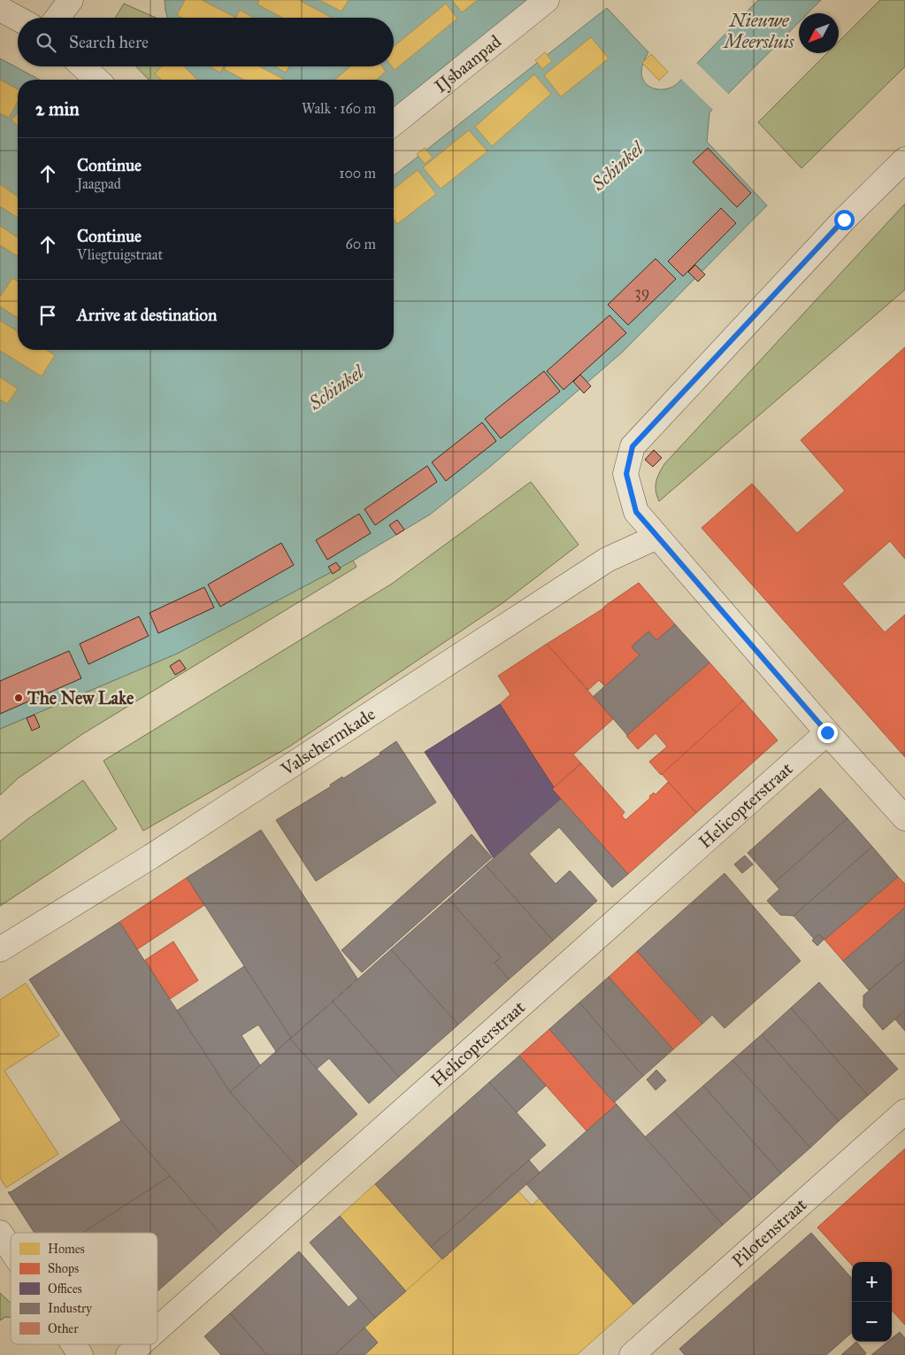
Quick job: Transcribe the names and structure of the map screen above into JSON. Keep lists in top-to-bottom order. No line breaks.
{"streets":{"street":["IJsbaanpad","Valschermkade","Helicopterstraat","Pilotenstraat"]},"water":["Nieuwe Meersluis","Schinkel"],"places":["The New Lake"],"house_numbers":["39"],"legend":["Homes","Shops","Offices","Industry","Other"],"north":"bottom left","page":{"search":"Search here","heading":["2 min","Walk · 160 m"],"list":[["Continue","Jaagpad","100 m"],["Continue","Vliegtuigstraat","60 m"],"Arrive at destination"],"map_buttons":["+","−"]}}
